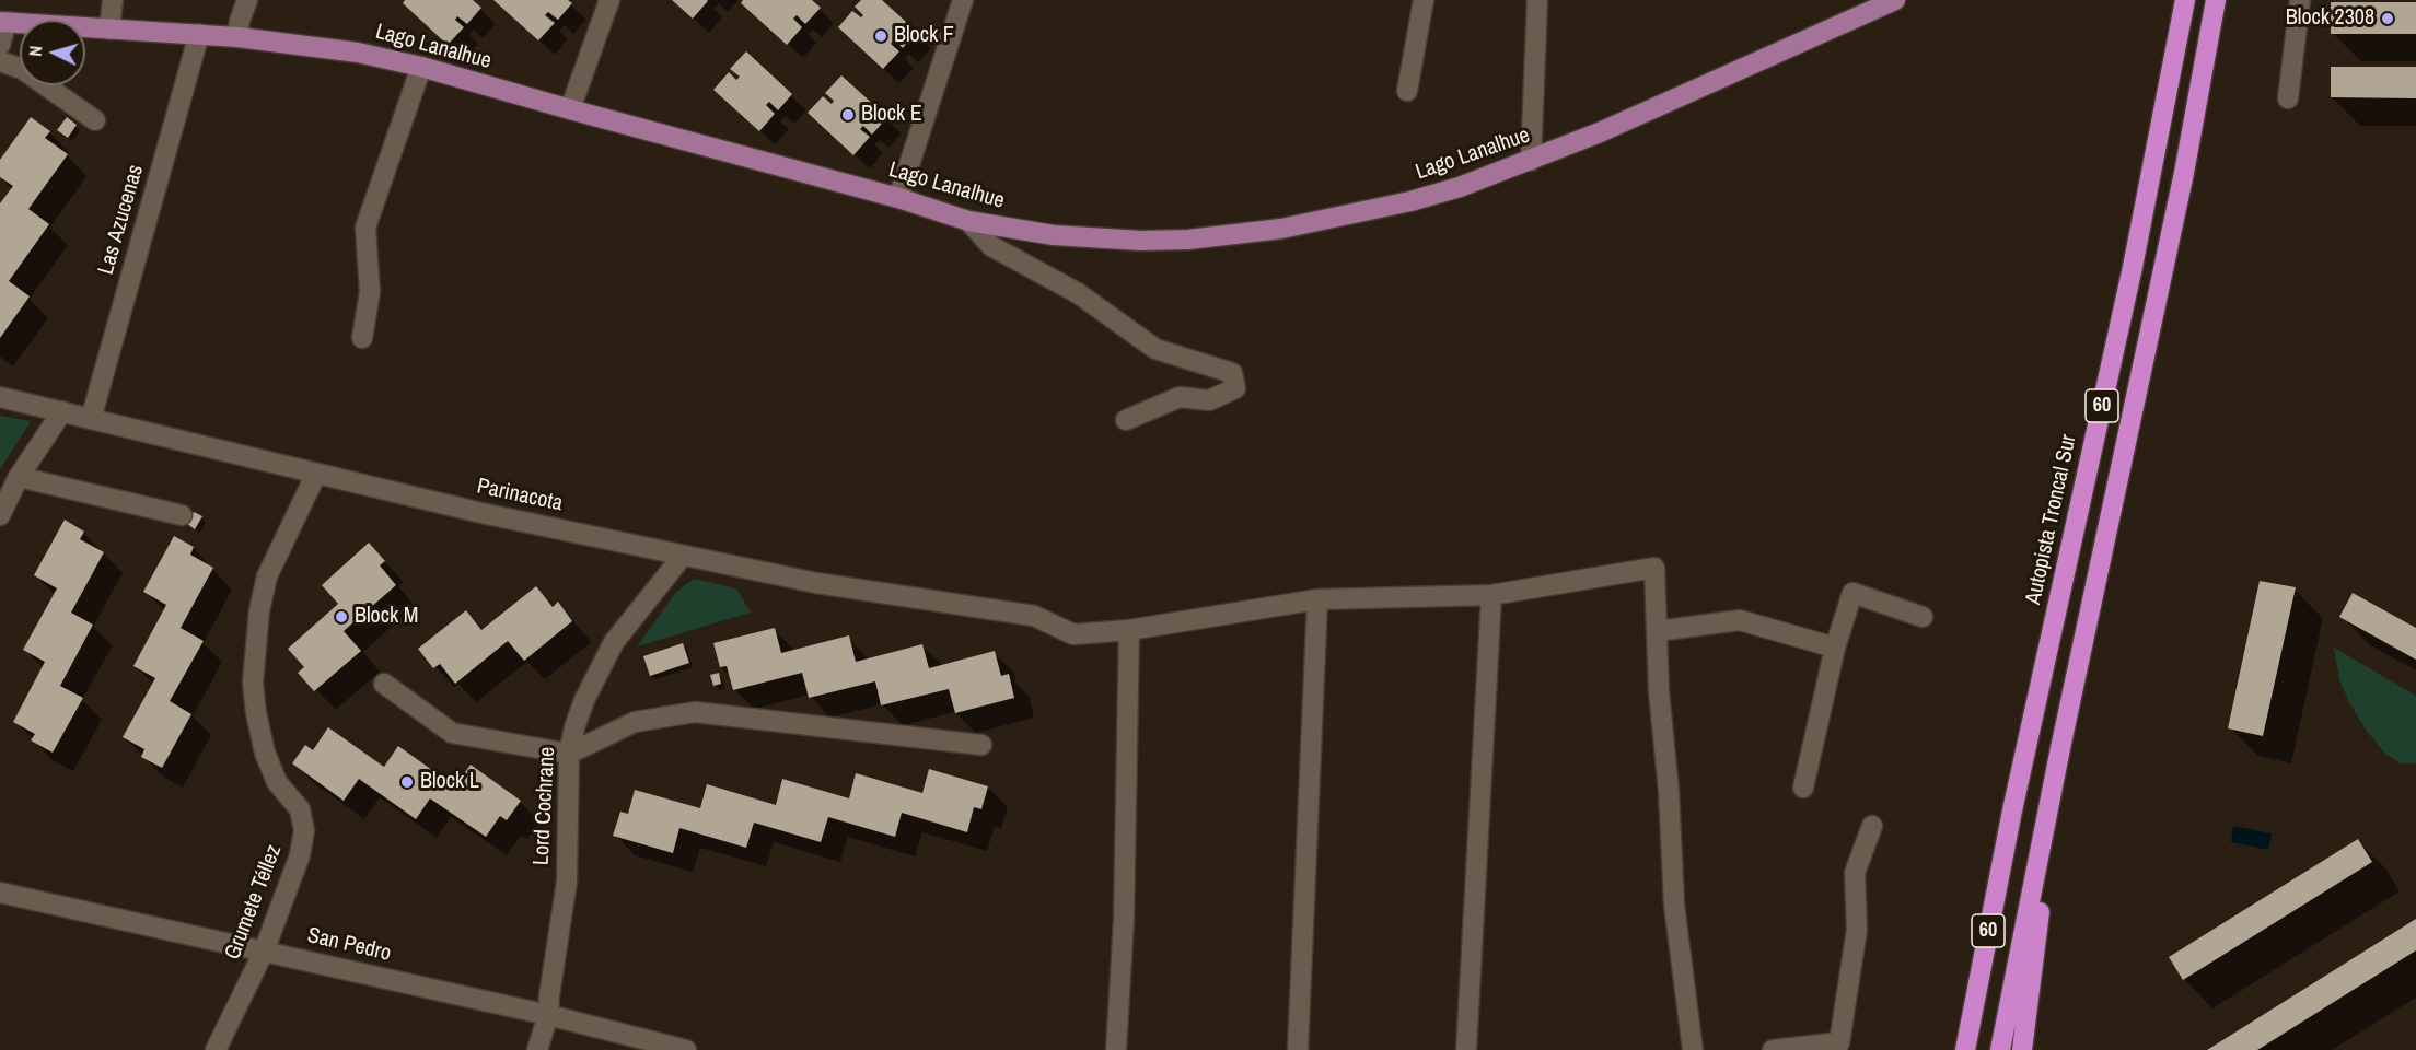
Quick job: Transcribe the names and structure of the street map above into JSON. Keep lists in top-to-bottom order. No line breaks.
{"streets":{"highway":["60","Autopista Troncal Sur"],"main road":["Lago Lanalhue"],"street":["Las Azucenas","Parinacota","Lord Cochrane","Grumete Téllez","San Pedro"]},"crossings":[["Lago Lanalhue","Las Azucenas"],["Las Azucenas","Parinacota"],["Parinacota","Lord Cochrane"],["Parinacota","Grumete Téllez"],["Lord Cochrane","San Pedro"],["Grumete Téllez","San Pedro"]],"places":["Block 2308","Block F","Block E","Block M","Block L"],"north":"left"}
